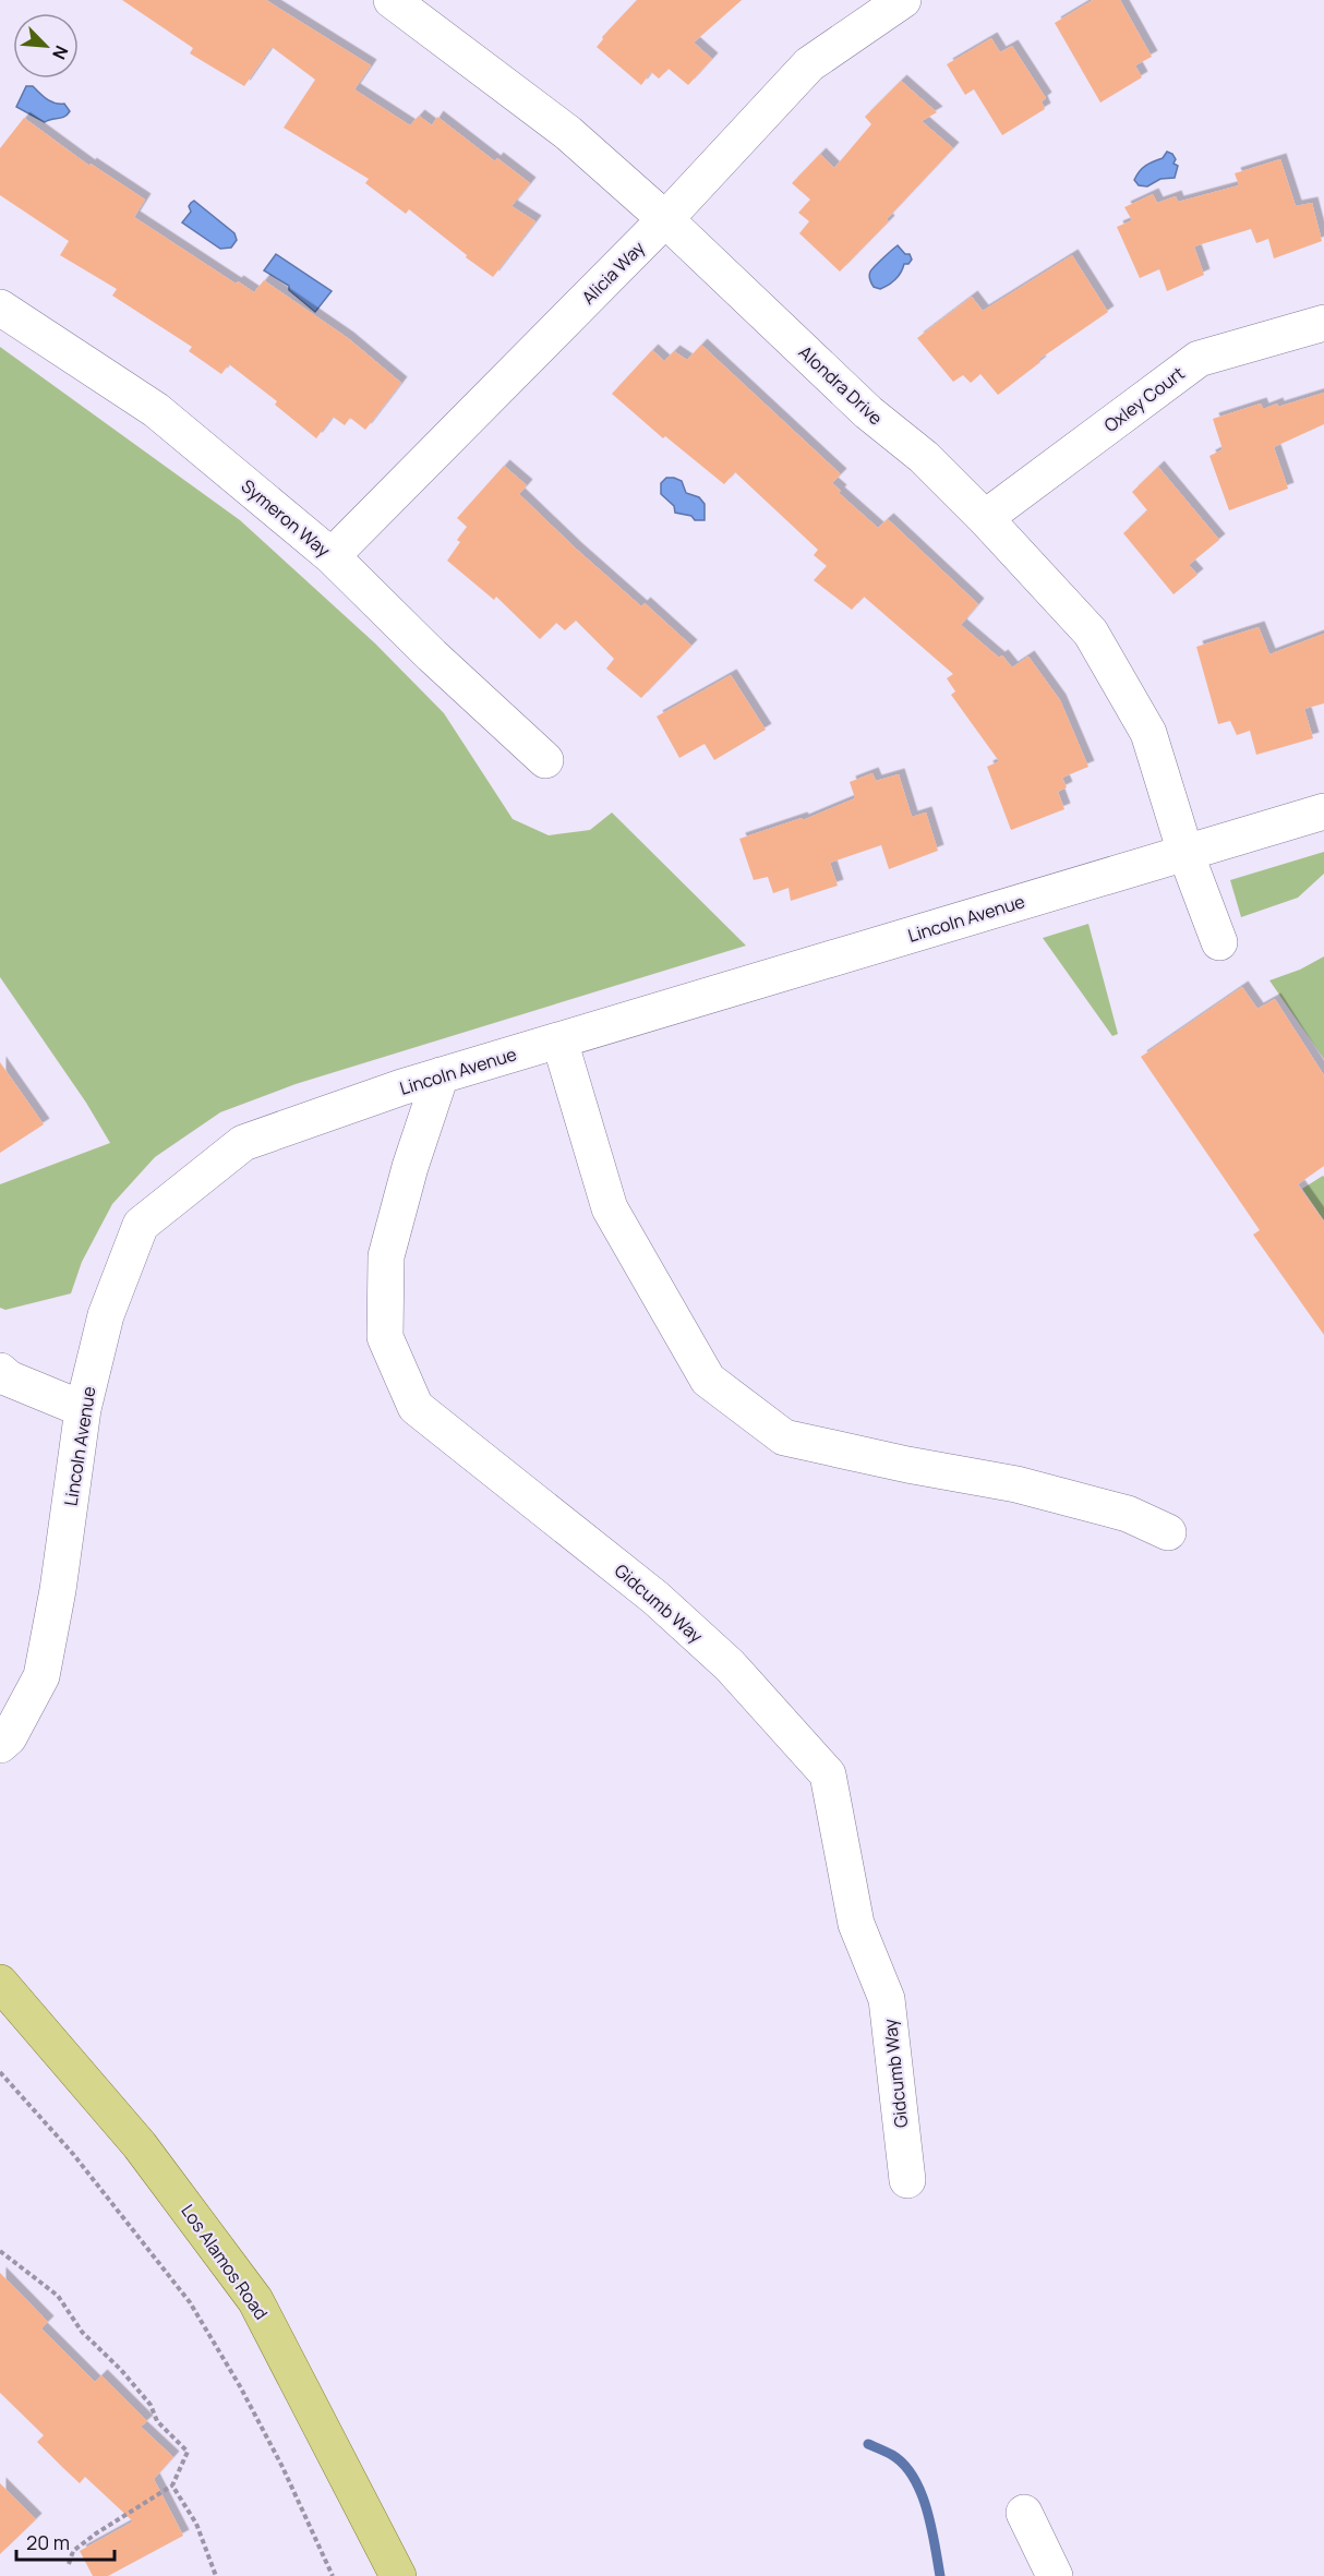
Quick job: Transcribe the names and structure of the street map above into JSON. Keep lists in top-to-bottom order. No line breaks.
{"streets":{"main road":["Los Alamos Road"],"street":["Alicia Way","Alondra Drive","Oxley Court","Symeron Way","Lincoln Avenue","Gidcumb Way"]},"crossings":[["Alicia Way","Alondra Drive"],["Alicia Way","Symeron Way"],["Alondra Drive","Oxley Court"],["Alondra Drive","Lincoln Avenue"],["Lincoln Avenue","Gidcumb Way"]],"scale_bar":"20 m","north":"bottom right"}
